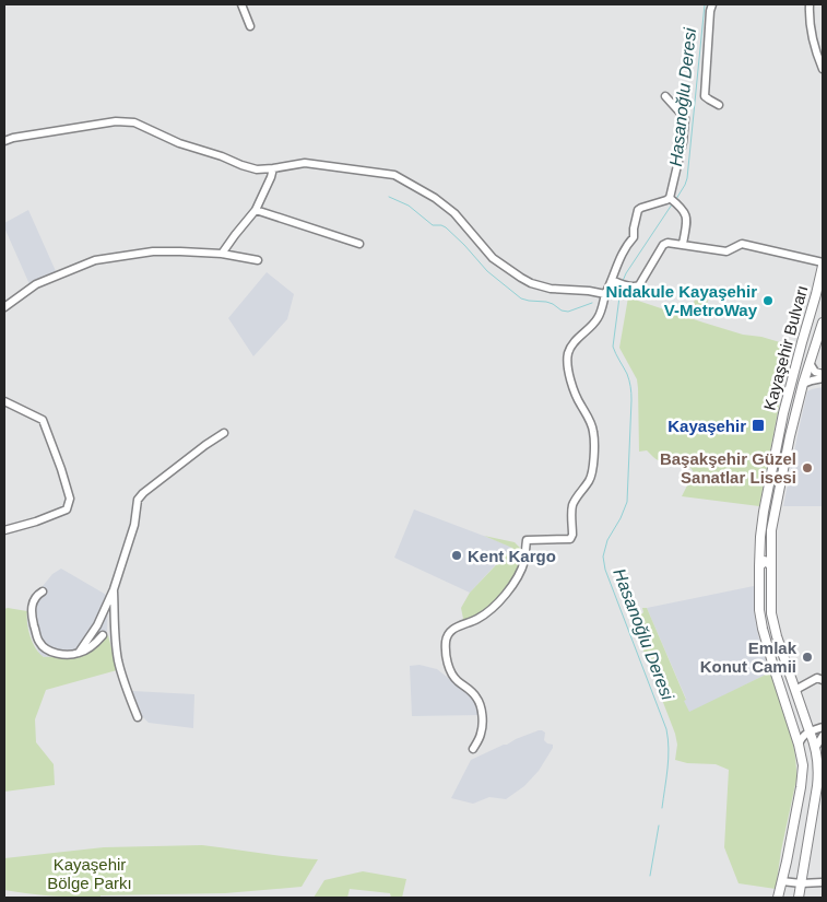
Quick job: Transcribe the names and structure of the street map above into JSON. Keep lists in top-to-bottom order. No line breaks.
{"streets":{"main road":["Kayaşehir Bulvarı"]},"water":["Hasanoğlu Deresi"],"parks":["Kayaşehir Bölge Parkı"],"places":{"other":["Nidakule Kayaşehir V-MetroWay","Başakşehir Güzel Sanatlar Lisesi","Kent Kargo","Emlak Konut Camii"],"transit":["Kayaşehir"]}}
